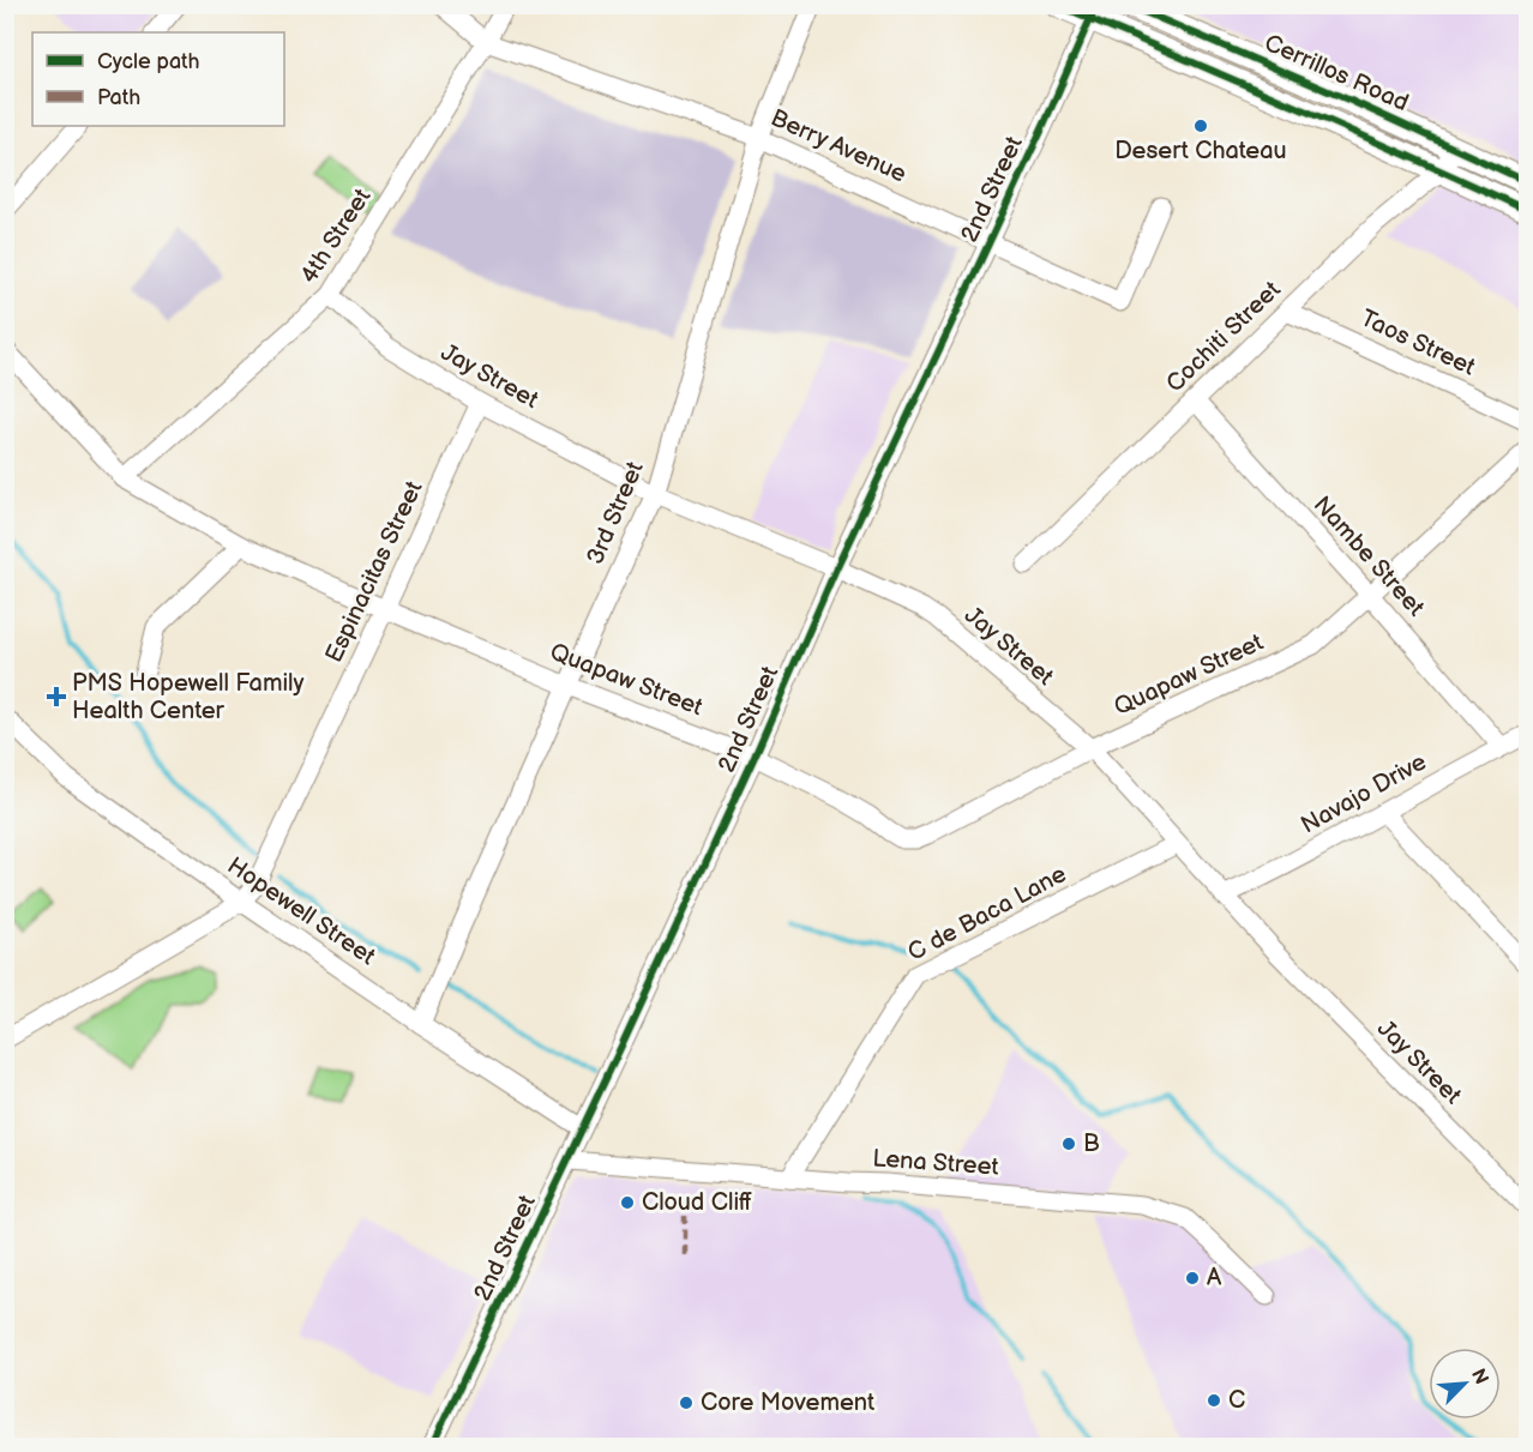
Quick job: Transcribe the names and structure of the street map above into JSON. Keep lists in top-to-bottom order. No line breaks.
{"streets":{"main road":["Cerrillos Road"],"street":["Berry Avenue","2nd Street","4th Street","Cochiti Street","Taos Street","Jay Street","3rd Street","Nambe Street","Espinacitas Street","Quapaw Street","Navajo Drive","Hopewell Street","C de Baca Lane","Lena Street"]},"crossings":[["Cerrillos Road","2nd Street"],["Cerrillos Road","Cochiti Street"],["Berry Avenue","2nd Street"],["Berry Avenue","4th Street"],["Berry Avenue","3rd Street"],["2nd Street","Jay Street"],["2nd Street","Quapaw Street"],["2nd Street","Hopewell Street"],["2nd Street","Lena Street"],["4th Street","Jay Street"],["4th Street","Quapaw Street"],["Cochiti Street","Taos Street"],["Cochiti Street","Nambe Street"],["Jay Street","3rd Street"],["Jay Street","Espinacitas Street"],["Jay Street","Quapaw Street"],["Jay Street","Navajo Drive"],["Jay Street","C de Baca Lane"],["3rd Street","Quapaw Street"],["3rd Street","Hopewell Street"],["Nambe Street","Quapaw Street"],["Nambe Street","Navajo Drive"],["Espinacitas Street","Quapaw Street"],["Espinacitas Street","Hopewell Street"],["C de Baca Lane","Lena Street"]],"places":{"other":["Desert Chateau","B","Cloud Cliff","A","C","Core Movement"],"health":["PMS Hopewell Family Health Center"]},"legend":["Cycle path","Path"],"north":"top right"}
